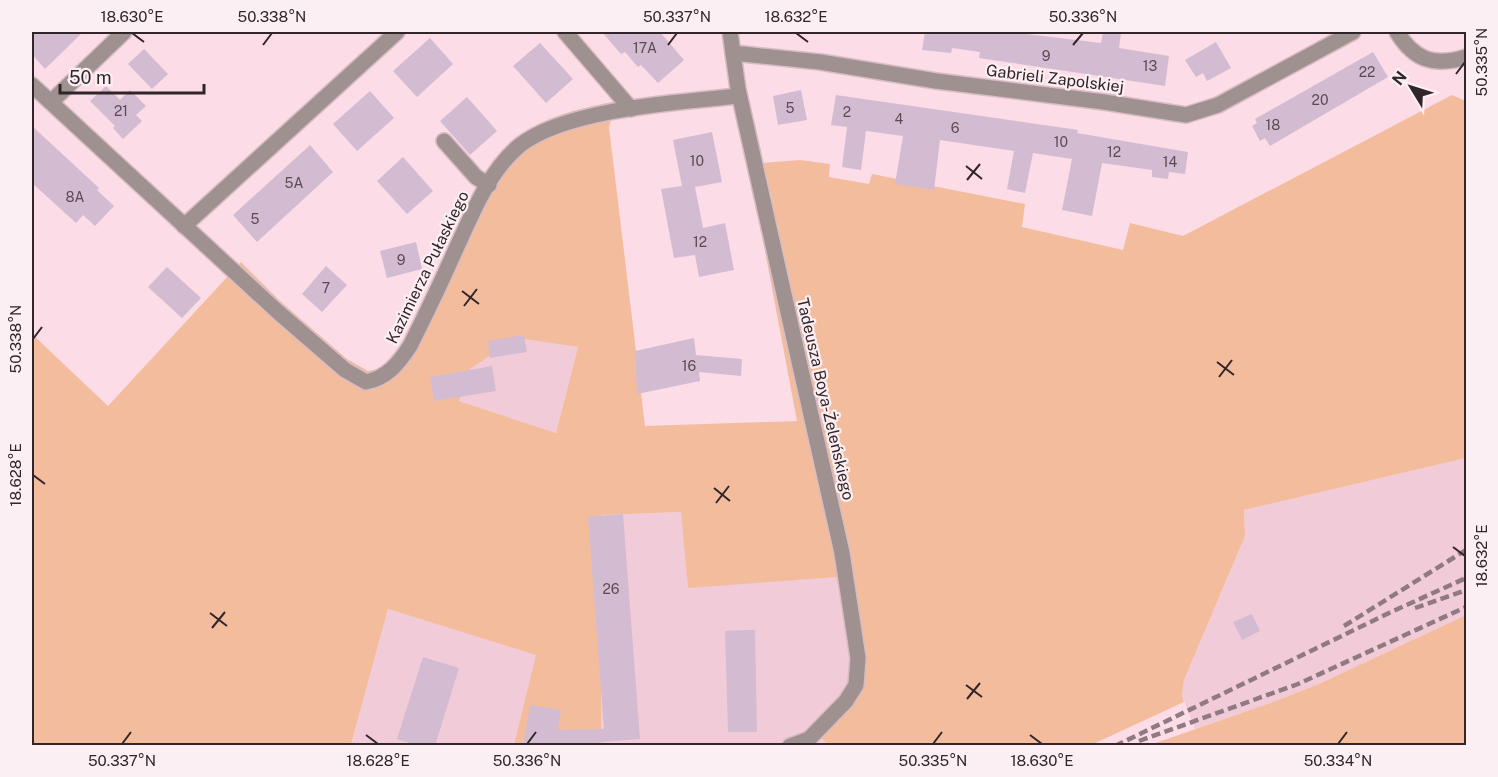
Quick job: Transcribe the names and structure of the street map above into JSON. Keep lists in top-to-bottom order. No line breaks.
{"streets":{"street":["Gabrieli Zapolskiej","Kazimierza Pułaskiego","Tadeusza Boya-Żeleńskiego"]},"crossings":[["Gabrieli Zapolskiej","Tadeusza Boya-Żeleńskiego"],["Kazimierza Pułaskiego","Tadeusza Boya-Żeleńskiego"]],"house_numbers":["17A","9","13","22","20","5","21","2","4","18","6","10","12","10","14","5A","8A","5","12","9","7","16","26"],"scale_bar":"50 m","north":"top left","coordinates":["18.630°E","50.338°N","50.337°N","18.632°E","50.336°N","50.335°N","18.628°E","50.334°N"]}
